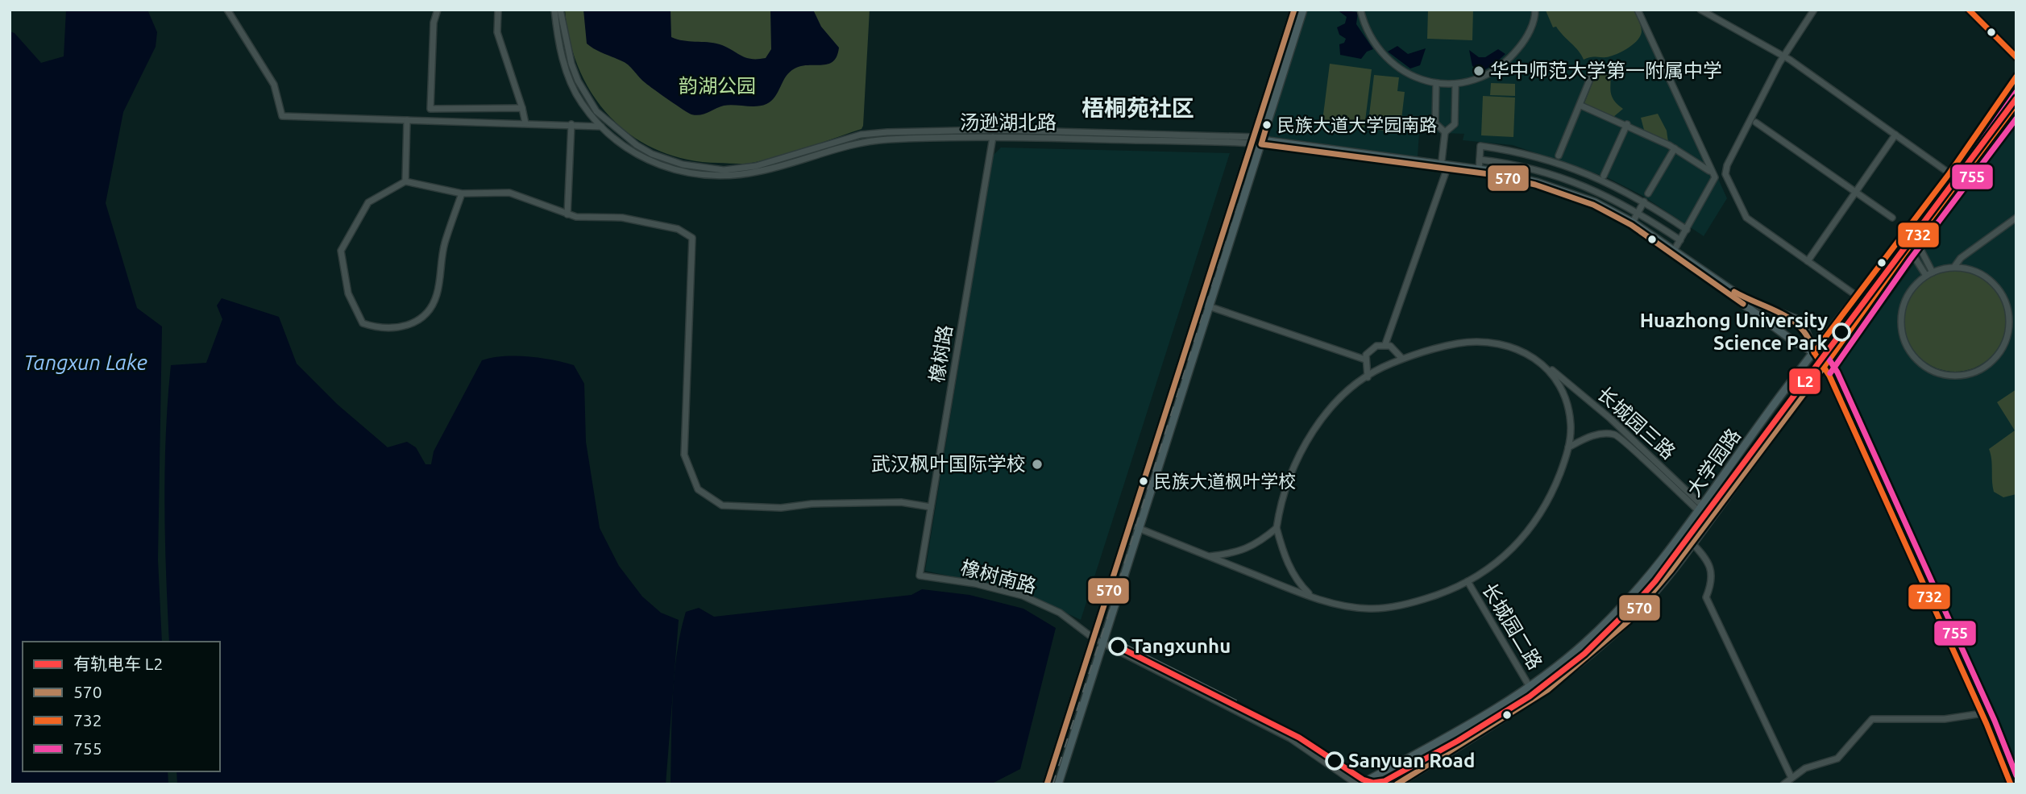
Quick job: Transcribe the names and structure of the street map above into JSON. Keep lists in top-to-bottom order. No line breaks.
{"streets":{"main road":["汤逊湖北路","大学园路"],"street":["橡树路","长城园三路","橡树南路","长城园二路"]},"crossings":[["汤逊湖北路","橡树路"],["汤逊湖北路","大学园路"],["橡树路","橡树南路"],["长城园三路","大学园路"],["大学园路","橡树南路"],["大学园路","长城园二路"]],"districts":["梧桐苑社区"],"water":["Tangxun Lake"],"parks":["韵湖公园"],"places":["华中师范大学第一附属中学","民族大道大学园南路","Huazhong University Science Park","武汉枫叶国际学校","民族大道枫叶学校","Tangxunhu","Sanyuan Road"],"lines":["transit line 570","transit line 732","transit line 755","tram line L2"],"legend":["有轨电车 L2","570","732","755"]}
